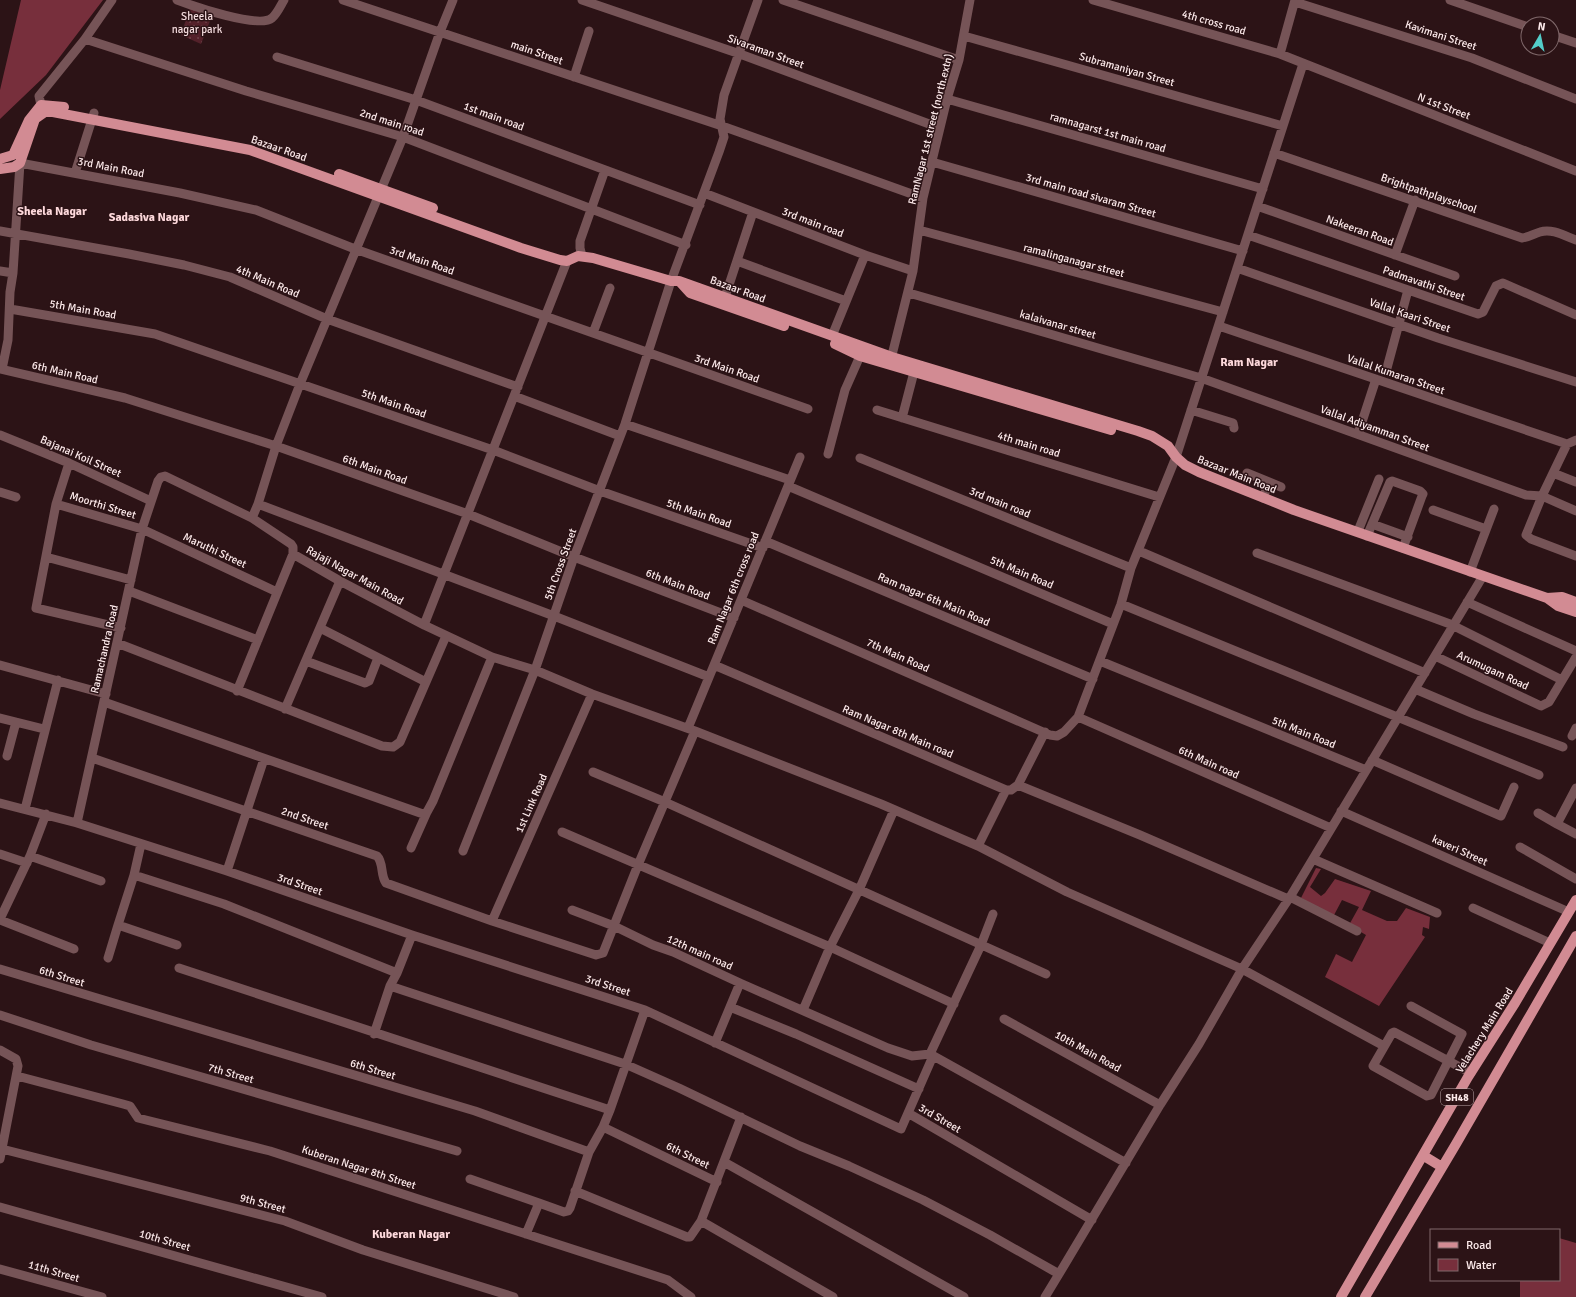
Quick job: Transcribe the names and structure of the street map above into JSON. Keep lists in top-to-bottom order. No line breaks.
{"streets":{"main road":["Bazaar Road","Bazaar Main Road","Velachery Main Road","SH48"],"street":["4th cross road","Kavimani Street","Sivaraman Street","main Street","Subramaniyan Street","N 1st Street","1st main road","2nd main road","RamNagar 1st street (north.extn)","ramnagarst 1st main road","3rd Main Road","Brightpathplayschool","3rd main road sivaram Street","3rd main road","Nakeeran Road","ramalinganagar street","4th Main Road","Padmavathi Street","5th Main Road","Vallal Kaari Street","kalaivanar street","6th Main Road","Vallal Kumaran Street","Vallal Adiyamman Street","4th main road","Bajanai Koil Street","Moorthi Street","Maruthi Street","5th Cross Street","Rajaji Nagar Main Road","Ram Nagar 6th cross road","Ram nagar 6th Main Road","Ramachandra Road","7th Main Road","Arumugam Road","Ram Nagar 8th Main road","6th Main road","1st Link Road","2nd Street","kaveri Street","3rd Street","12th main road","6th Street","10th Main Road","7th Street","Kuberan Nagar 8th Street","9th Street","10th Street","11th Street"]},"crossings":[["4th cross road","N 1st Street"],["Sivaraman Street","RamNagar 1st street (north.extn)"],["Sivaraman Street","5th Cross Street"],["main Street","RamNagar 1st street (north.extn)"],["main Street","5th Cross Street"],["Subramaniyan Street","RamNagar 1st street (north.extn)"],["1st main road","5th Cross Street"],["2nd main road","5th Cross Street"],["RamNagar 1st street (north.extn)","ramnagarst 1st main road"],["RamNagar 1st street (north.extn)","Bazaar Road"],["RamNagar 1st street (north.extn)","3rd main road sivaram Street"],["RamNagar 1st street (north.extn)","3rd main road"],["RamNagar 1st street (north.extn)","ramalinganagar street"],["RamNagar 1st street (north.extn)","kalaivanar street"],["RamNagar 1st street (north.extn)","Bazaar Main Road"],["Bazaar Road","3rd Main Road"],["Bazaar Road","Bazaar Main Road"],["Bazaar Road","5th Cross Street"],["3rd Main Road","5th Cross Street"],["3rd main road","5th Cross Street"],["4th Main Road","5th Cross Street"],["5th Main Road","5th Cross Street"],["5th Main Road","Ram Nagar 6th cross road"],["5th Main Road","Ram nagar 6th Main Road"],["kalaivanar street","Vallal Adiyamman Street"],["6th Main Road","5th Cross Street"],["6th Main Road","Ram Nagar 6th cross road"],["Bajanai Koil Street","Ramachandra Road"],["Moorthi Street","Maruthi Street"],["Moorthi Street","Ramachandra Road"],["Maruthi Street","Ramachandra Road"],["5th Cross Street","Rajaji Nagar Main Road"],["Rajaji Nagar Main Road","Ram Nagar 6th cross road"],["Rajaji Nagar Main Road","Ramachandra Road"],["Rajaji Nagar Main Road","1st Link Road"],["Ram Nagar 6th cross road","Ram nagar 6th Main Road"],["Ram Nagar 6th cross road","7th Main Road"],["Ram Nagar 6th cross road","Ram Nagar 8th Main road"],["Ram Nagar 6th cross road","1st Link Road"],["Ram Nagar 6th cross road","2nd Street"],["Ram Nagar 6th cross road","12th main road"],["Ramachandra Road","2nd Street"],["Ramachandra Road","3rd Street"],["1st Link Road","2nd Street"],["kaveri Street","Velachery Main Road"],["3rd Street","12th main road"]],"districts":["Sheela Nagar","Sadasiva Nagar","Ram Nagar","Kuberan Nagar"],"parks":["Sheela nagar park"],"legend":["Road","Water"],"north":"top"}
